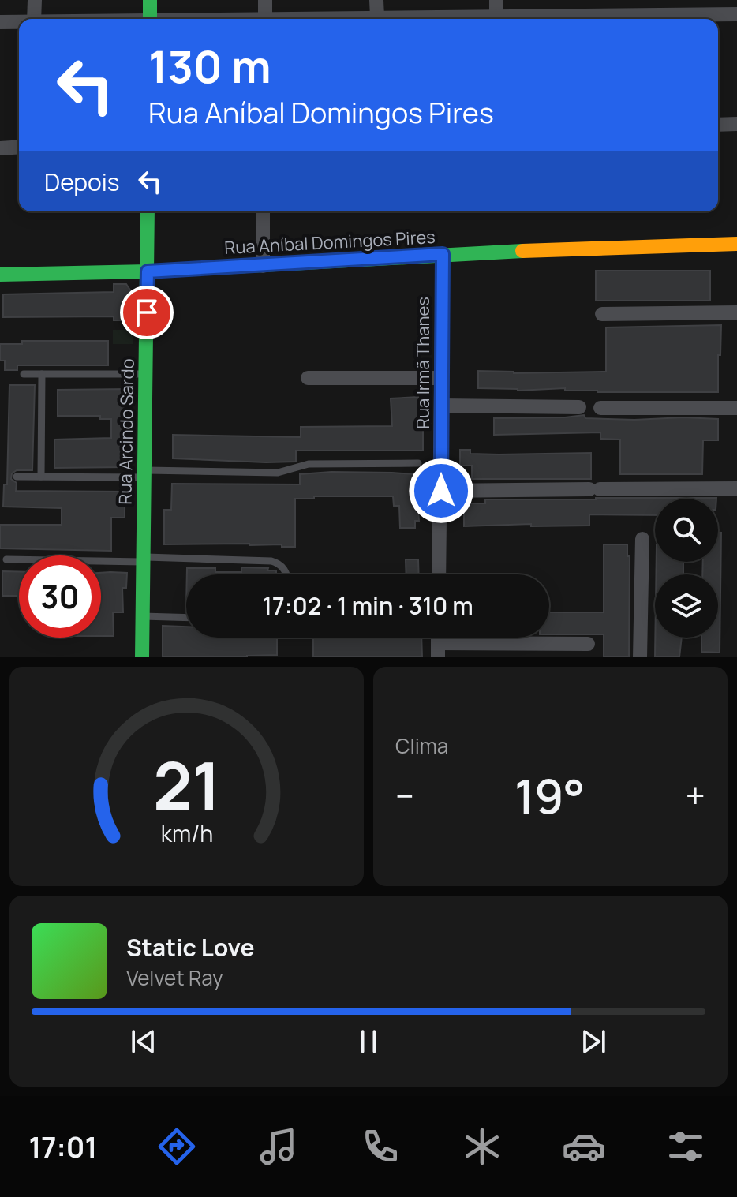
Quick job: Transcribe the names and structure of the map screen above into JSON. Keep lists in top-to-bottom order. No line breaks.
{"streets":{"street":["Rua Aníbal Domingos Pires","Rua Irmã Thanes","Rua Arcindo Sardo"]},"crossings":[["Rua Aníbal Domingos Pires","Rua Irmã Thanes"],["Rua Aníbal Domingos Pires","Rua Arcindo Sardo"]],"page":{"turn":["130 m","Rua Aníbal Domingos Pires"],"then":"Depois","limit":"30","trip":"17:02 · 1 min · 310 m","tile":"Clima","heat":["−","19°","+"],"song":["Static Love","Velvet Ray"],"tabs":"17:01","gauge":["21","km/h"]}}
